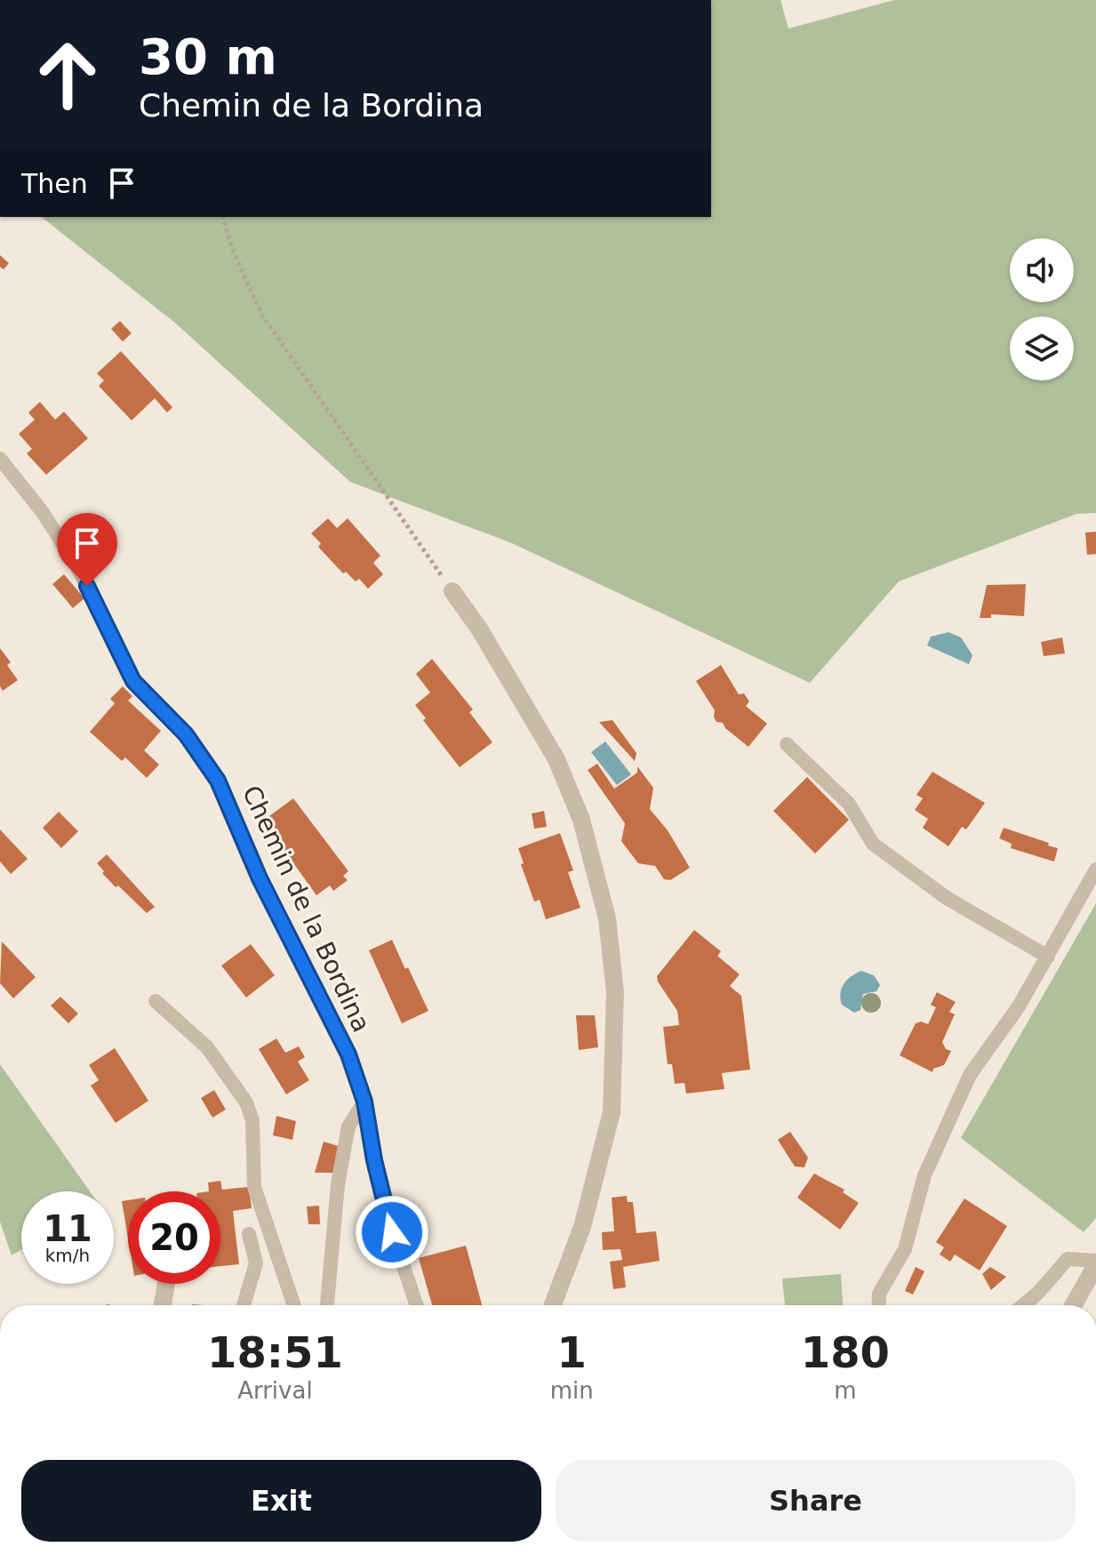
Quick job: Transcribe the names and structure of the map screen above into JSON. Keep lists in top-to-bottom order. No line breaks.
{"streets":{"lane":["Chemin de la Bordina"]},"page":{"turn":["30 m","Chemin de la Bordina"],"then":"Then","speed":"11 km/h","limit":"20","eta":["18:51","Arrival","1","min","180","m"],"buttons":["Exit","Share"]}}
